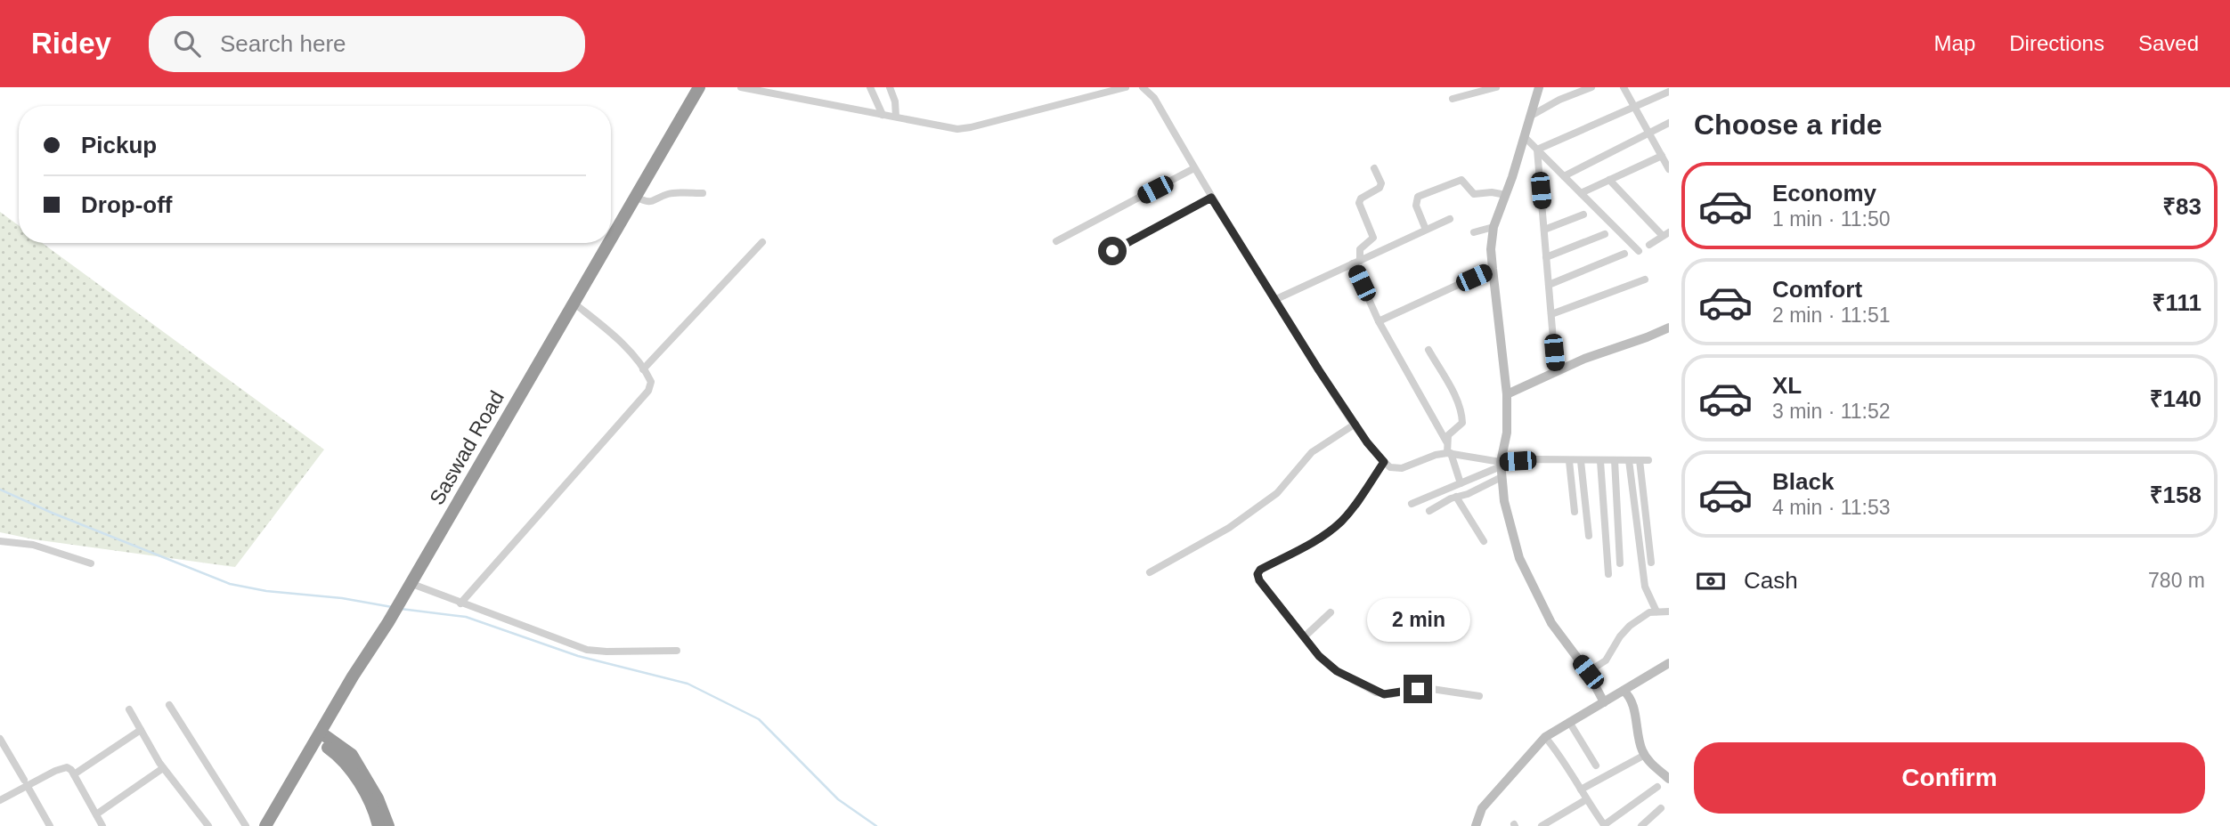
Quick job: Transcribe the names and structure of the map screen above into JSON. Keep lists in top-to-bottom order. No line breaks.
{"streets":{"highway":["Saswad Road"]},"page":{"header":"Ridey","search":"Search here","nav":["Map","Directions","Saved"],"heading":"Choose a ride","banner":["Pickup","Drop-off"],"list":[{"name":"Economy","note":"1 min · 11:50","value":"₹83"},{"name":"Comfort","note":"2 min · 11:51","value":"₹111"},{"name":"XL","note":"3 min · 11:52","value":"₹140"},{"name":"Black","note":"4 min · 11:53","value":"₹158"}],"pay":["Cash","780 m"],"bubble":"2 min","buttons":"Confirm"}}
